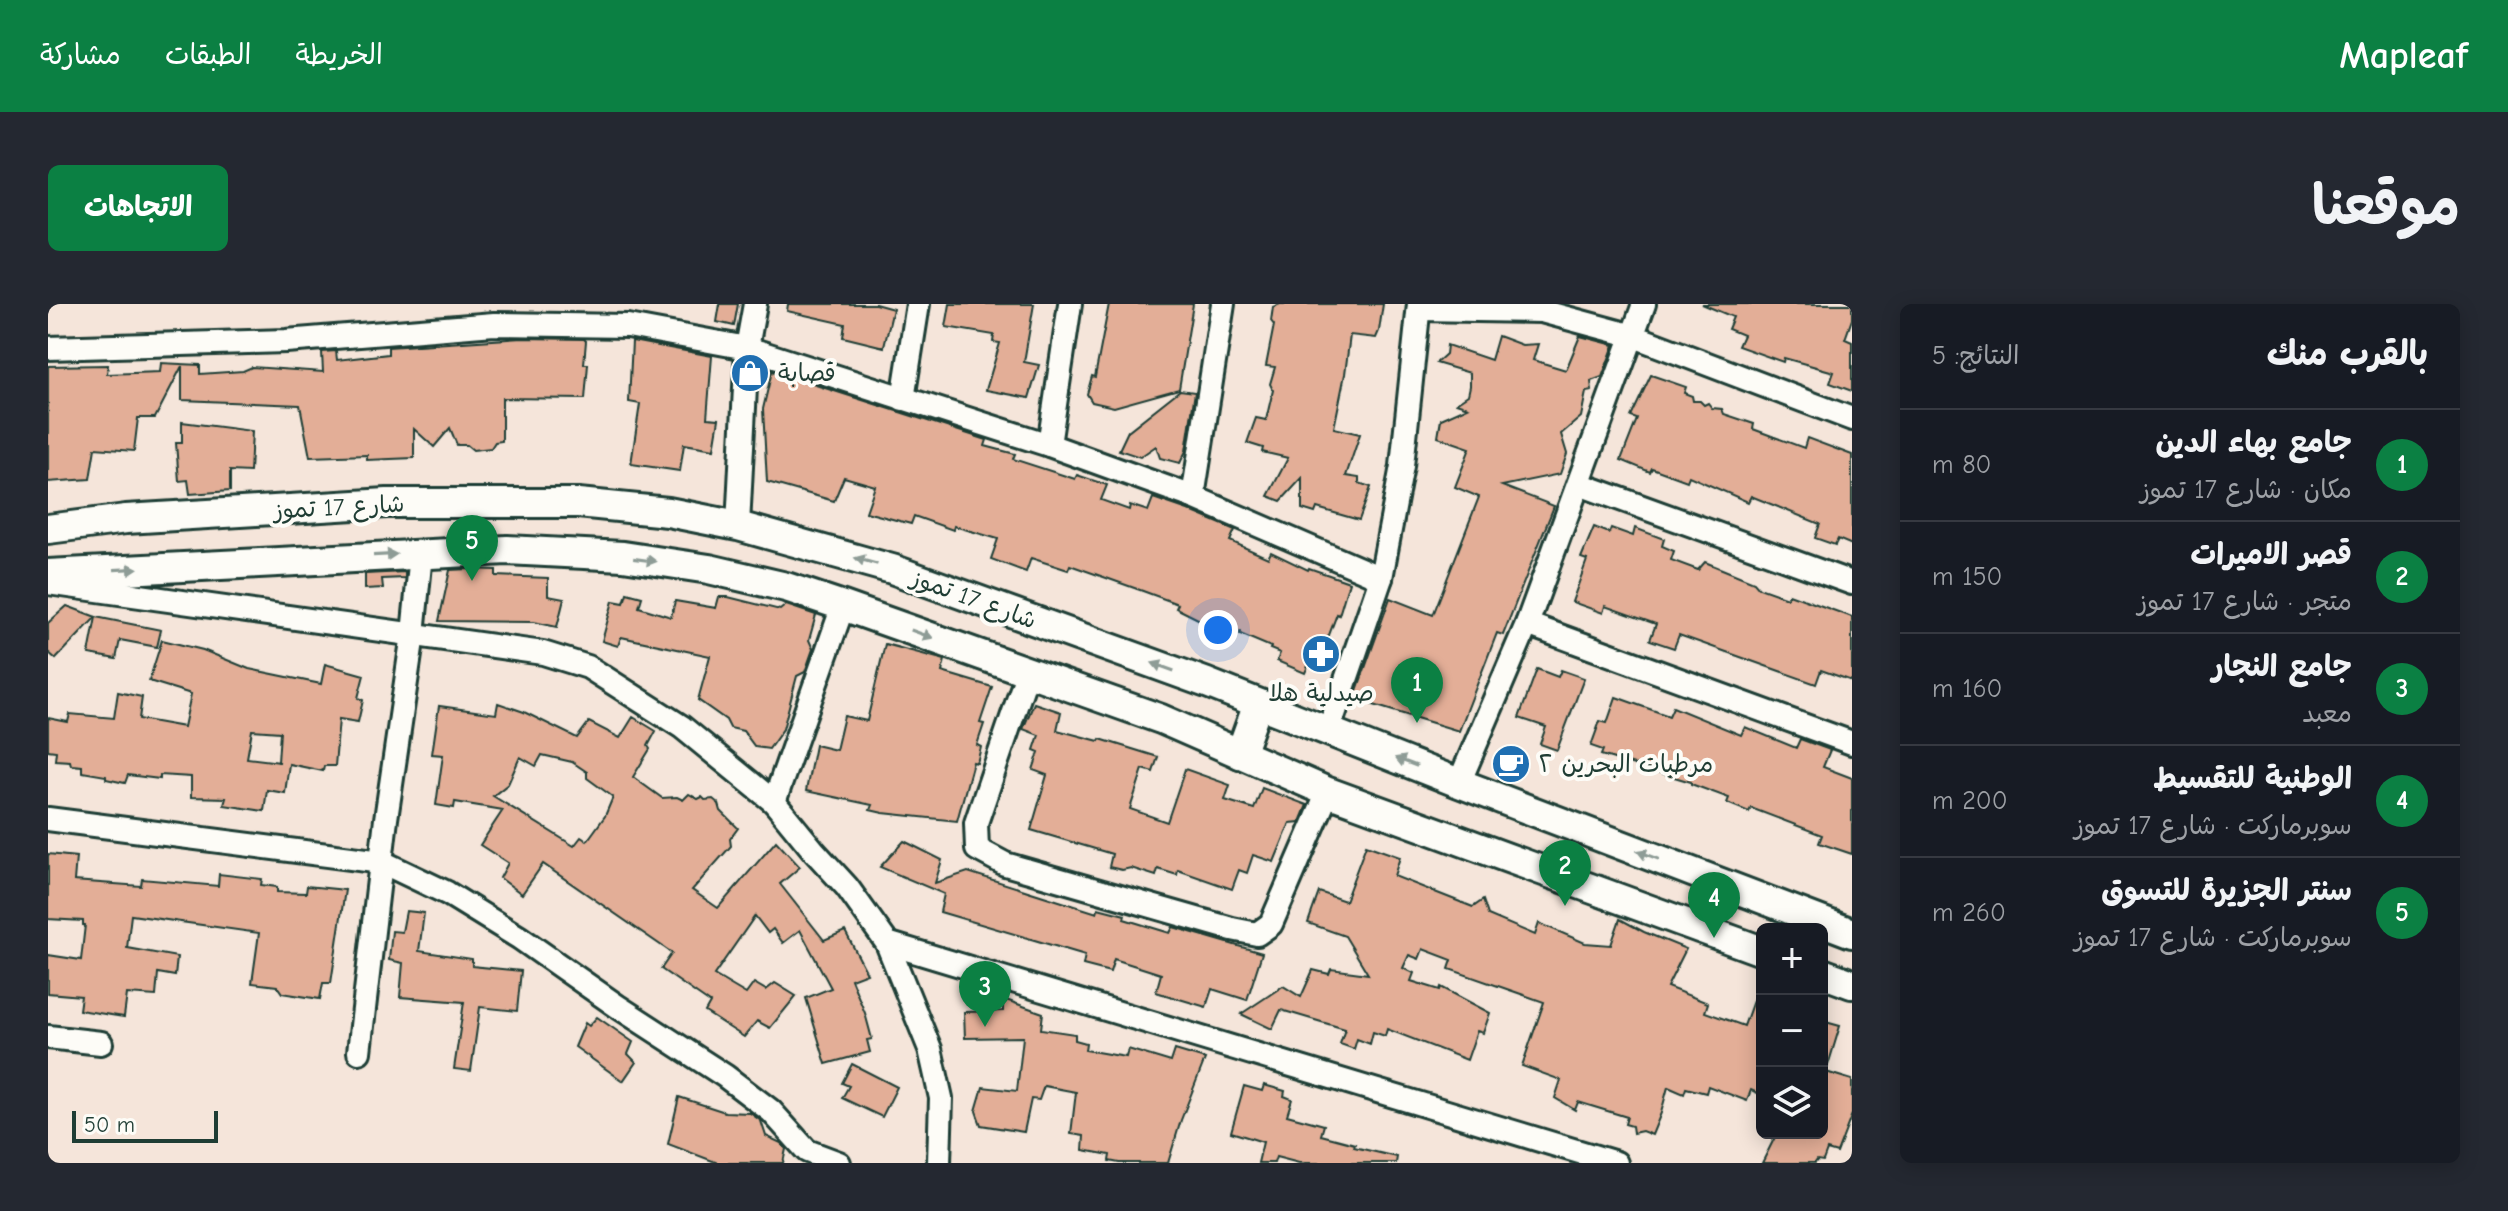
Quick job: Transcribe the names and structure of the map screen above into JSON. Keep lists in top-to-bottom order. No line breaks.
{"streets":{"main road":["شارع 17 تموز"]},"places":{"shop":["قصابة"],"pharmacy":["صيدلية هلا"],"cafe":["مرطبات البحرين ٢"]},"scale_bar":"50 m","page":{"header":"Mapleaf","nav":["الخريطة","الطبقات","مشاركة"],"title":"موقعنا","buttons":"الاتجاهات","heading":["بالقرب منك","النتائج: 5"],"list":[{"mark":"1","name":"جامع بهاء الدين","note":"مكان · شارع 17 تموز","value":"80 m"},{"mark":"2","name":"قصر الاميرات","note":"متجر · شارع 17 تموز","value":"150 m"},{"mark":"3","name":"جامع النجار","note":"معبد","value":"160 m"},{"mark":"4","name":"الوطنية للتقسيط","note":"سوبرماركت · شارع 17 تموز","value":"200 m"},{"mark":"5","name":"سنتر الجزيرة للتسوق","note":"سوبرماركت · شارع 17 تموز","value":"260 m"}],"pins":["5","1","2","4","3"],"map_buttons":["+","−"],"scale":"50 m"}}
